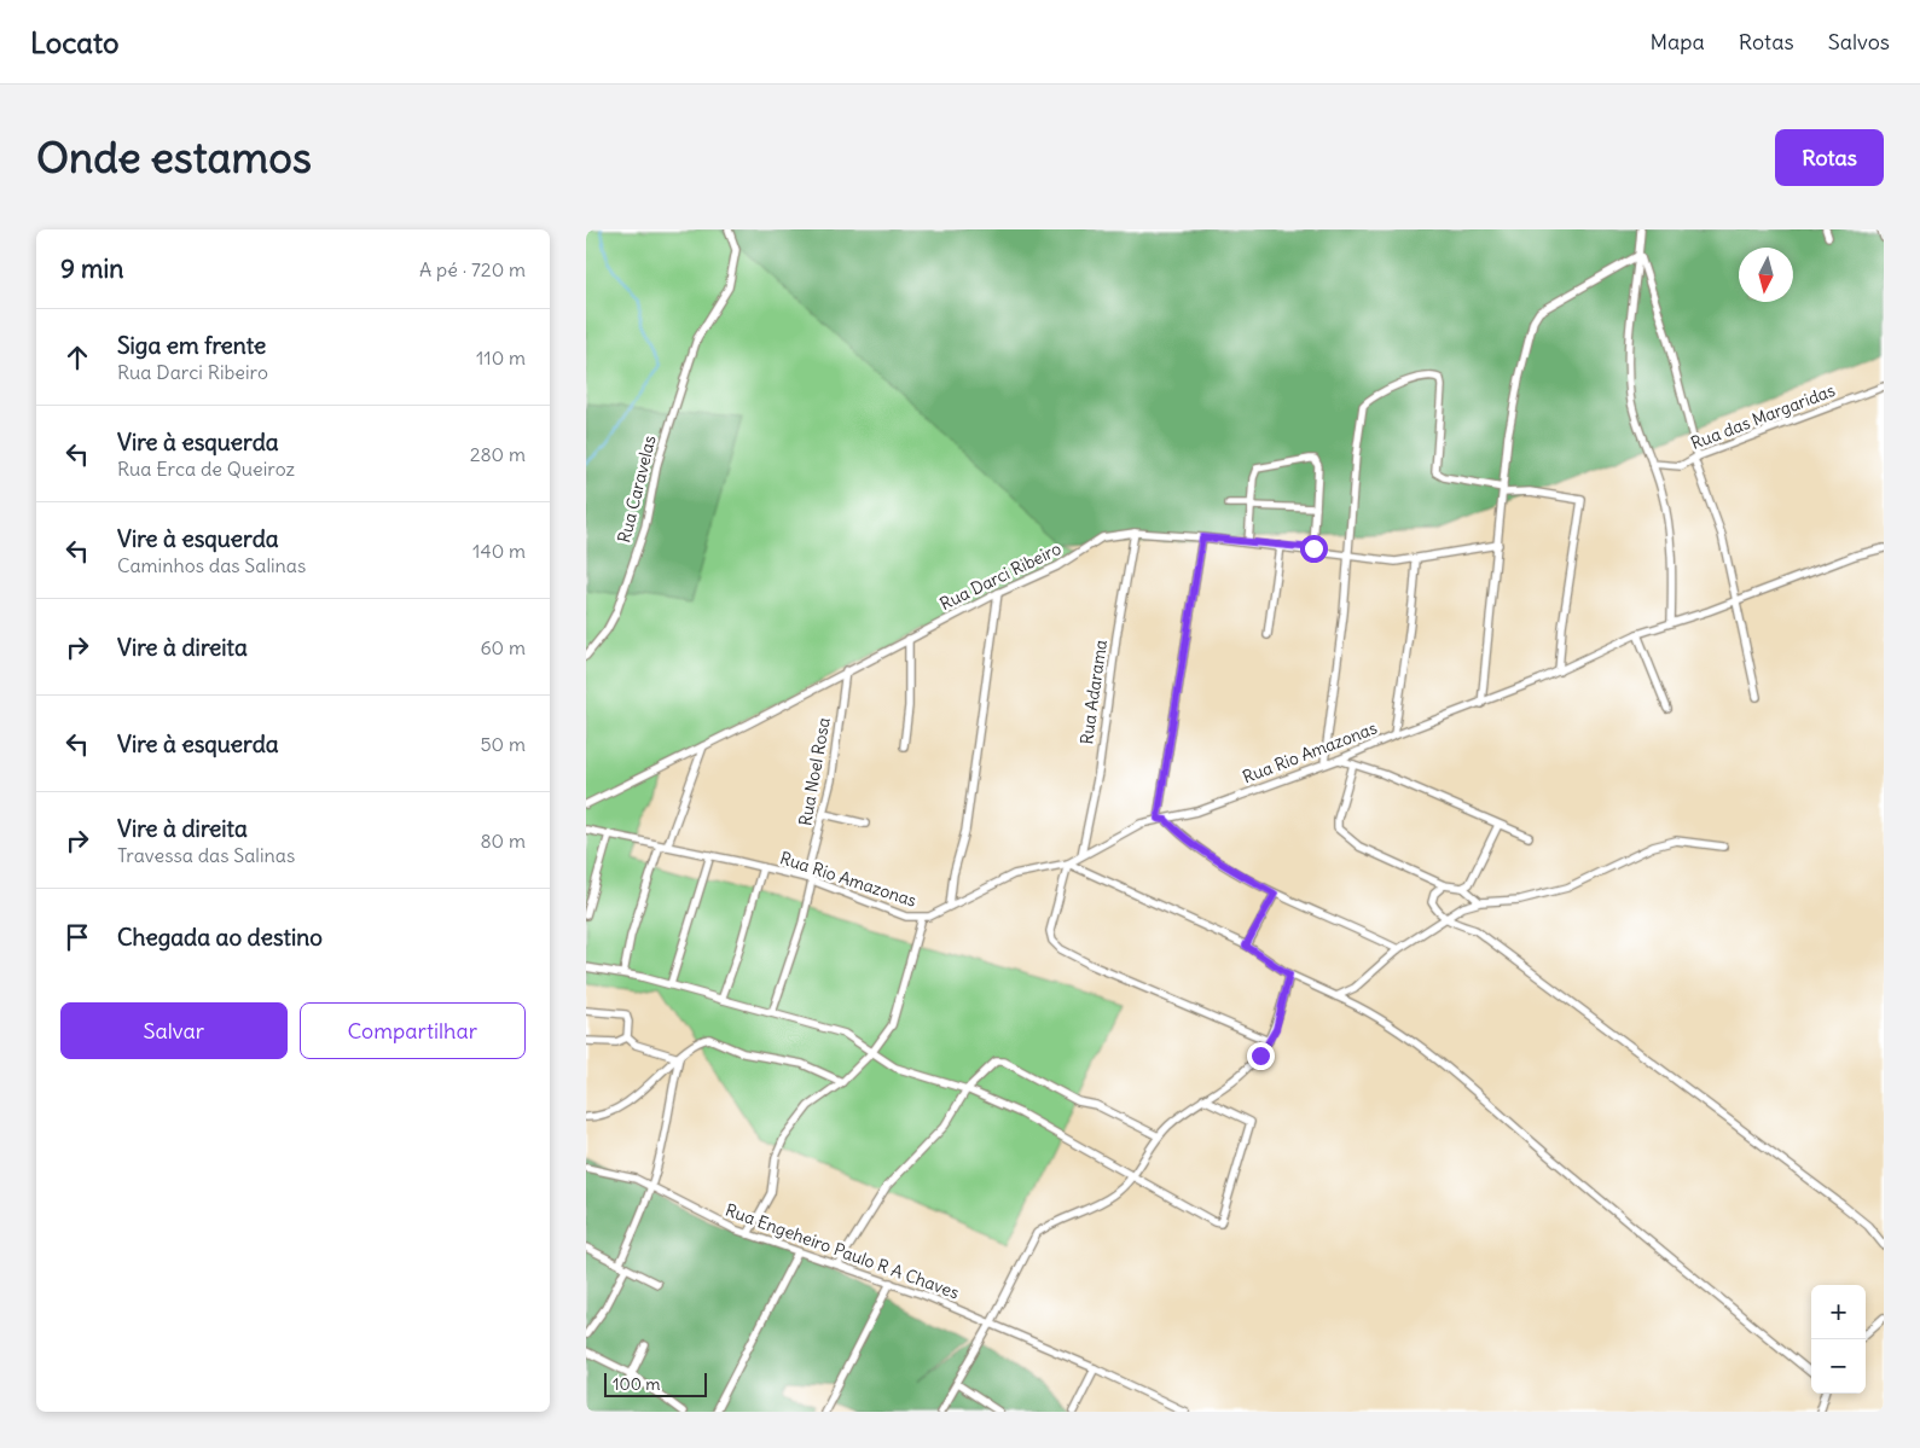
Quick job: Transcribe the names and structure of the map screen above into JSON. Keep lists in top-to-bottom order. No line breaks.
{"streets":{"street":["Rua das Margaridas","Rua Caravelas","Rua Darci Ribeiro","Rua Adarama","Rua Rio Amazonas","Rua Noel Rosa","Rua Engeheiro Paulo R A Chaves"]},"crossings":[["Rua Darci Ribeiro","Rua Adarama"],["Rua Darci Ribeiro","Rua Noel Rosa"],["Rua Adarama","Rua Rio Amazonas"],["Rua Rio Amazonas","Rua Noel Rosa"]],"scale_bar":"100 m","north":"bottom","page":{"header":"Locato","nav":["Mapa","Rotas","Salvos"],"buttons":["Rotas",["Salvar","Compartilhar"]],"title":"Onde estamos","heading":["9 min","A pé · 720 m"],"list":[["Siga em frente","Rua Darci Ribeiro","110 m"],["Vire à esquerda","Rua Erca de Queiroz","280 m"],["Vire à esquerda","Caminhos das Salinas","140 m"],["Vire à direita","60 m"],["Vire à esquerda","50 m"],["Vire à direita","Travessa das Salinas","80 m"],"Chegada ao destino"],"map_buttons":["+","−"],"scale":"100 m"}}
